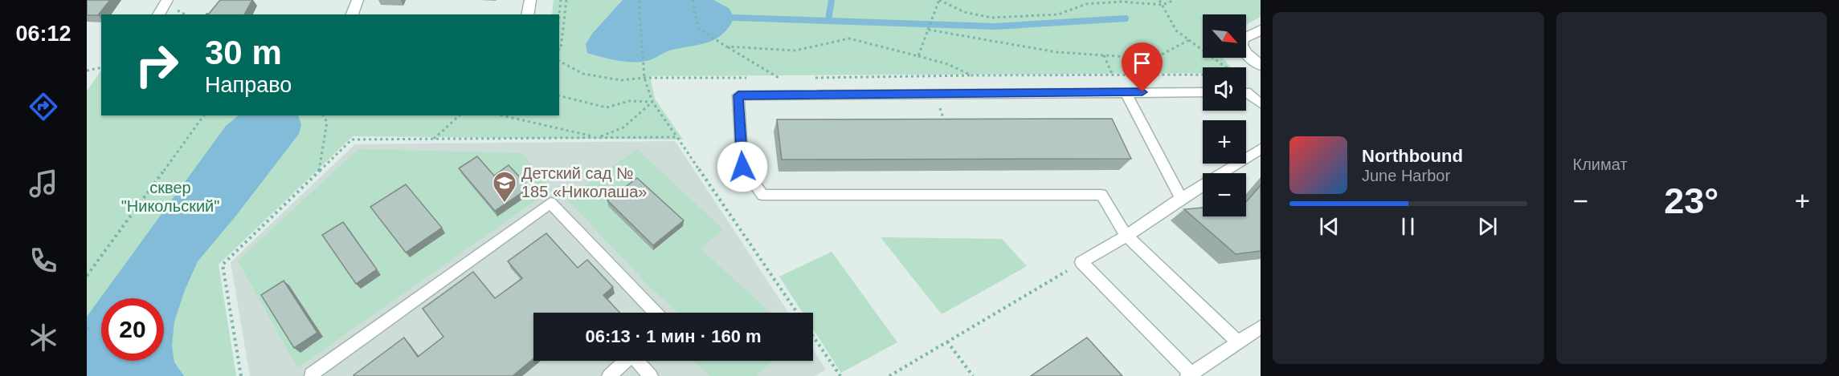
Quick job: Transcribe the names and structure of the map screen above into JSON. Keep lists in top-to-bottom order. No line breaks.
{"parks":["сквер \"Никольский\""],"places":{"school or university":["Детский сад № 185 «Николаша»"]},"north":"bottom right","page":{"tabs":"06:12","tile":"Климат","map_buttons":["+","−"],"turn":["30 m","Направо"],"song":["Northbound","June Harbor"],"heat":["−","23°","+"],"limit":"20","trip":"06:13 · 1 мин · 160 m"}}
